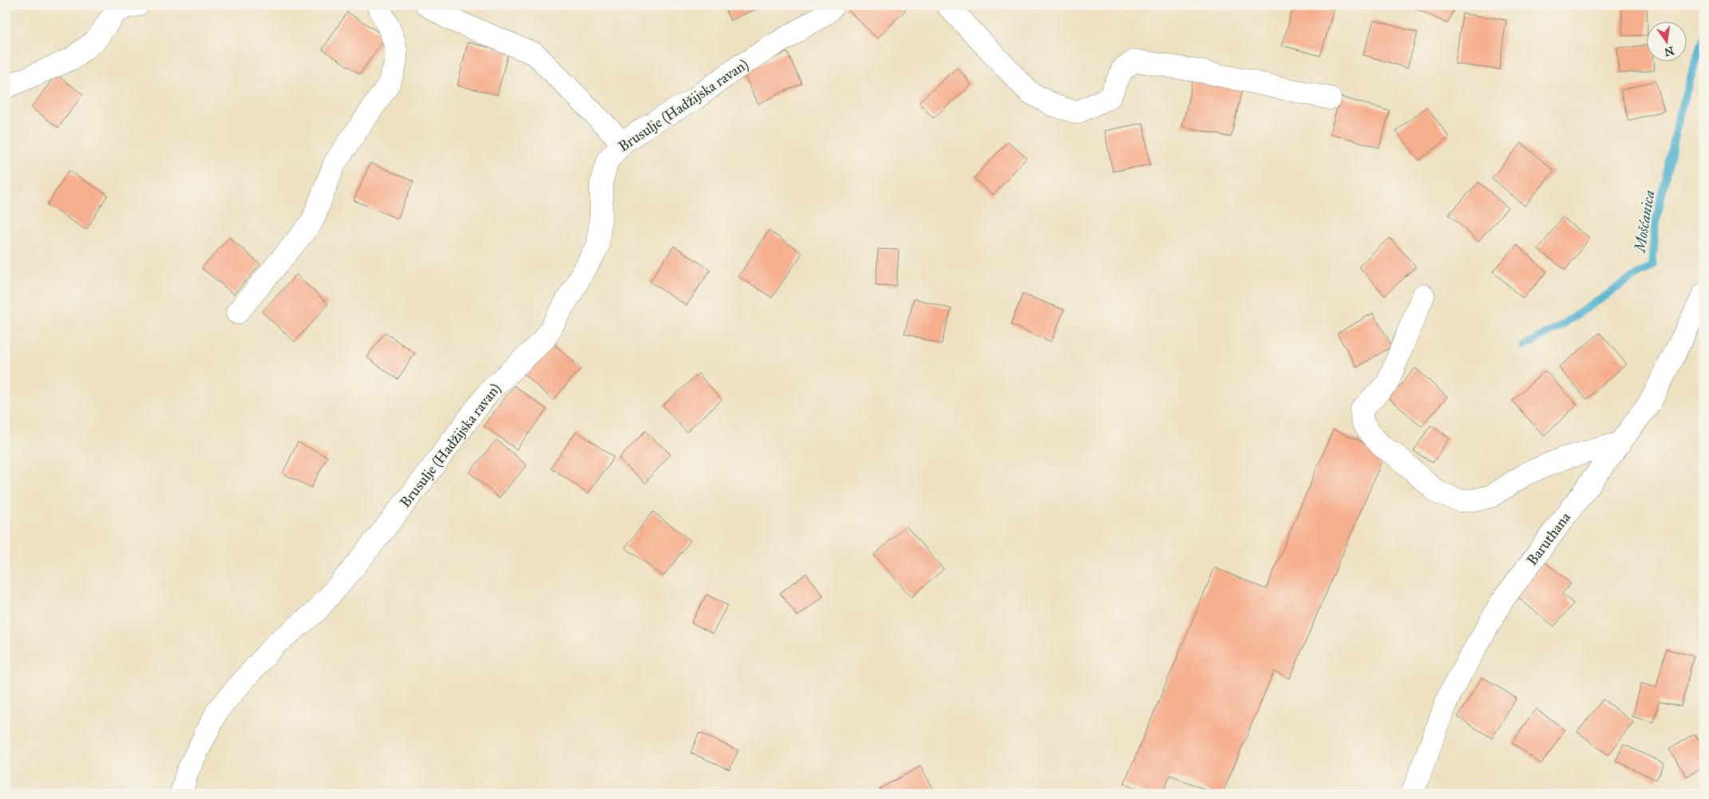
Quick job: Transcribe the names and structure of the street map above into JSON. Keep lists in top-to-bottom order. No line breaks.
{"streets":{"street":["Brusulje (Hadžijska ravan)","Baruthana"]},"water":["Mošćanica"],"north":"bottom"}
